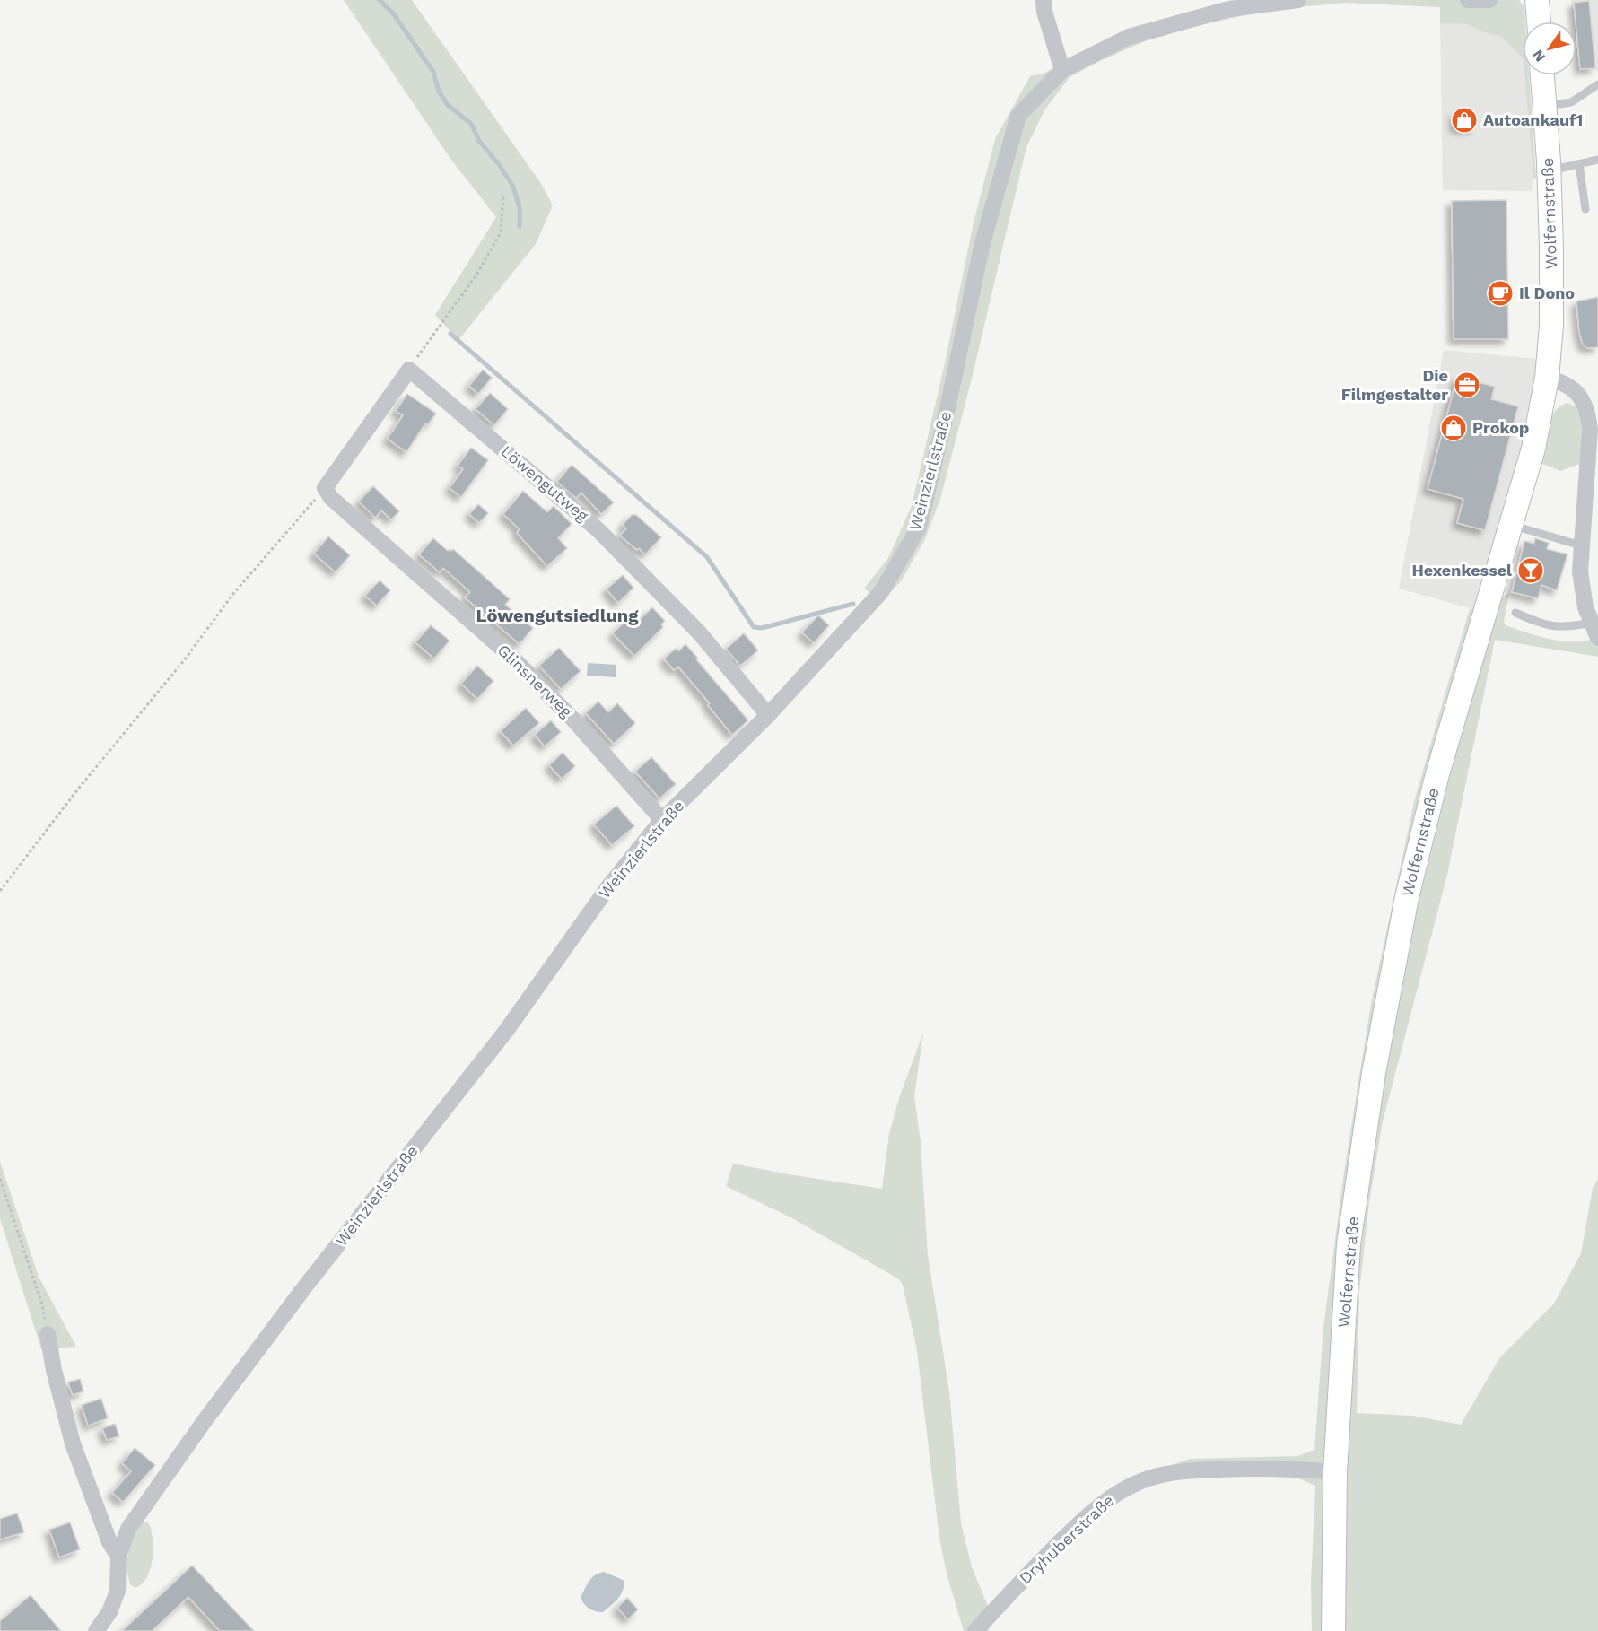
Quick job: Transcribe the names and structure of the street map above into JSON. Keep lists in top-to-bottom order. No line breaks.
{"streets":{"main road":["Wolfernstraße"],"street":["Weinzierlstraße","Löwengutweg","Glinsnerweg","Dryhuberstraße"]},"crossings":[["Wolfernstraße","Dryhuberstraße"],["Weinzierlstraße","Löwengutweg"],["Weinzierlstraße","Glinsnerweg"]],"districts":["Löwengutsiedlung"],"places":{"shop":["Autoankauf1","Prokop"],"cafe":["Il Dono"],"office":["Die Filmgestalter"],"bar":["Hexenkessel"]},"north":"bottom left"}
